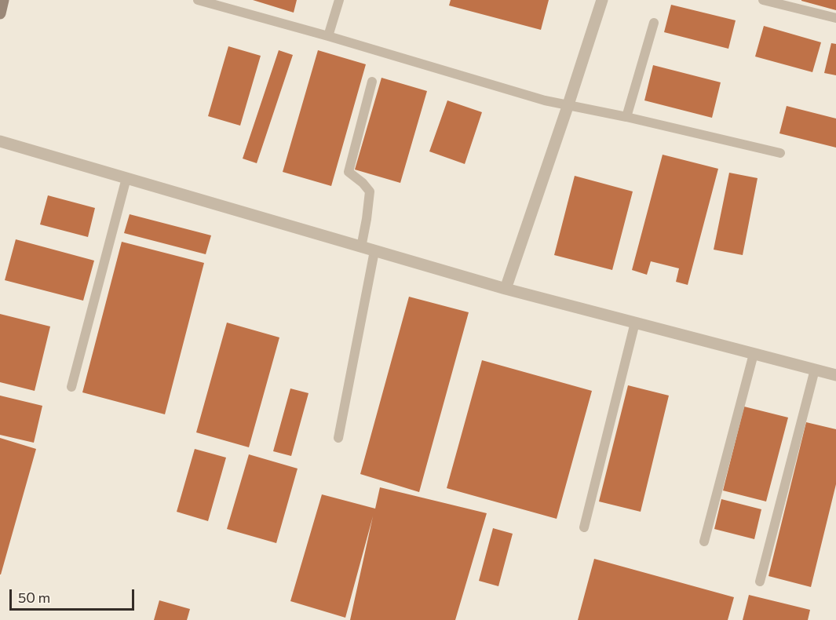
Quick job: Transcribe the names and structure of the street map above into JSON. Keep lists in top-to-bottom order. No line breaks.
{"scale_bar":"50 m"}
